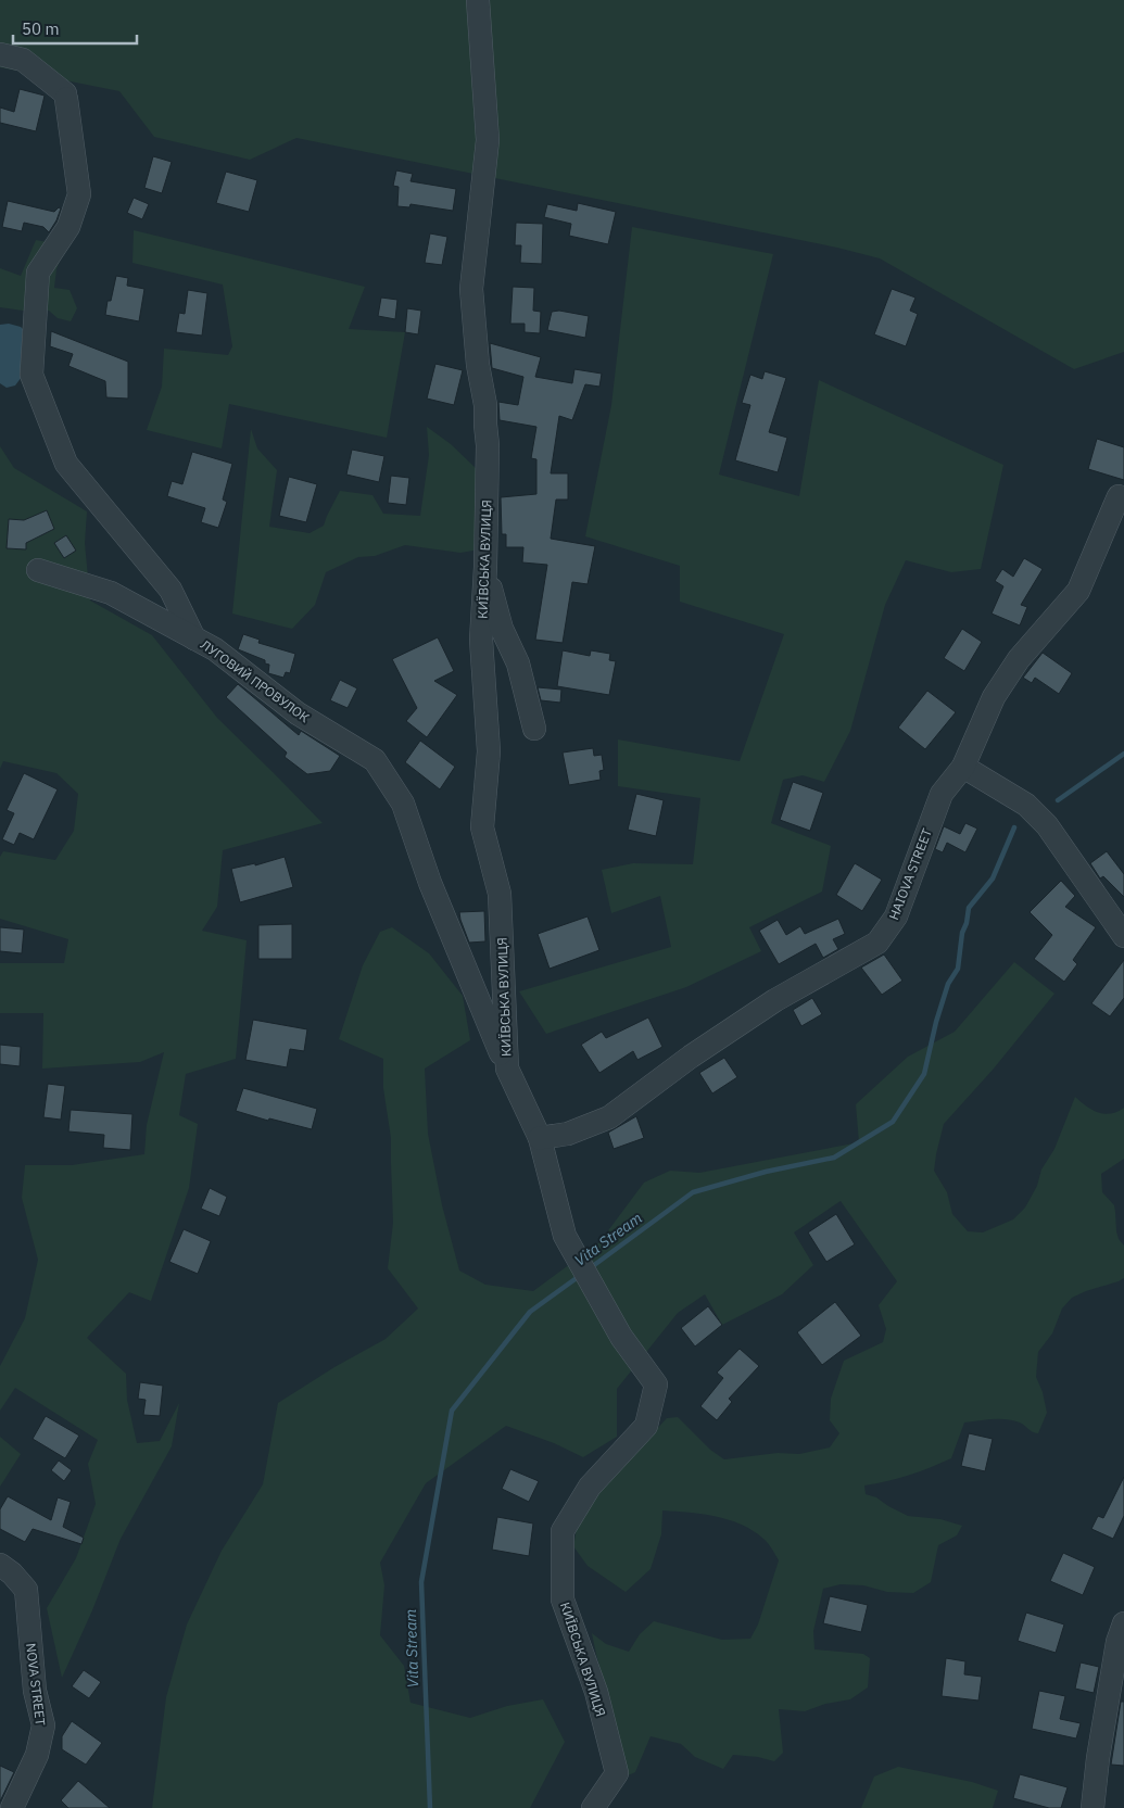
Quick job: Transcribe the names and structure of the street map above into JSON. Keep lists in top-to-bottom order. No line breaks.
{"streets":{"street":["КИЇВСЬКА ВУЛИЦЯ","ЛУГОВИЙ ПРОВУЛОК","HAIOVA STREET","NOVA STREET"]},"crossings":[["КИЇВСЬКА ВУЛИЦЯ","ЛУГОВИЙ ПРОВУЛОК"],["КИЇВСЬКА ВУЛИЦЯ","HAIOVA STREET"]],"water":["Vita Stream"],"scale_bar":"50 m"}
